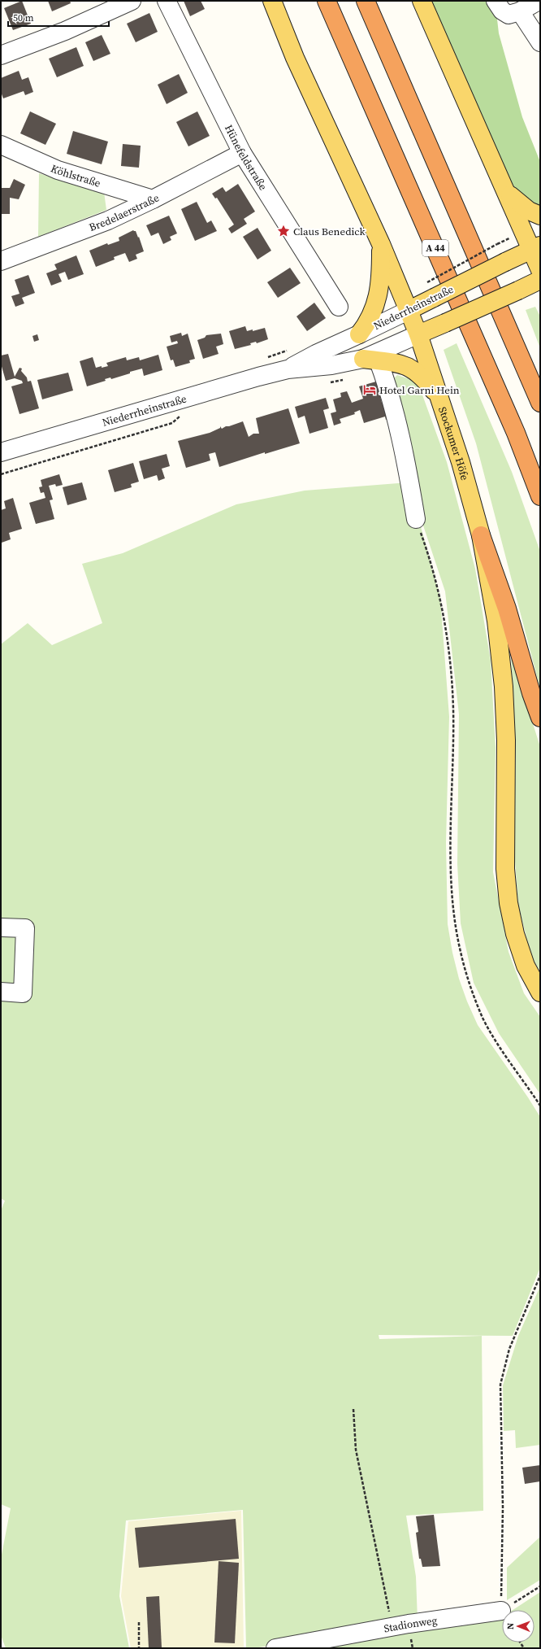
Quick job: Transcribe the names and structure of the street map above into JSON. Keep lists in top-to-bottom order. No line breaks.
{"streets":{"highway":["A 44"],"main road":["Niederrheinstraße","Stockumer Höfe"],"street":["Hünefeldstraße","Köhlstraße","Bredelaerstraße","Stadionweg"]},"crossings":[["Hünefeldstraße","Bredelaerstraße"],["Köhlstraße","Bredelaerstraße"],["Niederrheinstraße","Stockumer Höfe"]],"places":{"place":["Claus Benedick"],"hotel":["Hotel Garni Hein"]},"scale_bar":"50 m","north":"left"}
